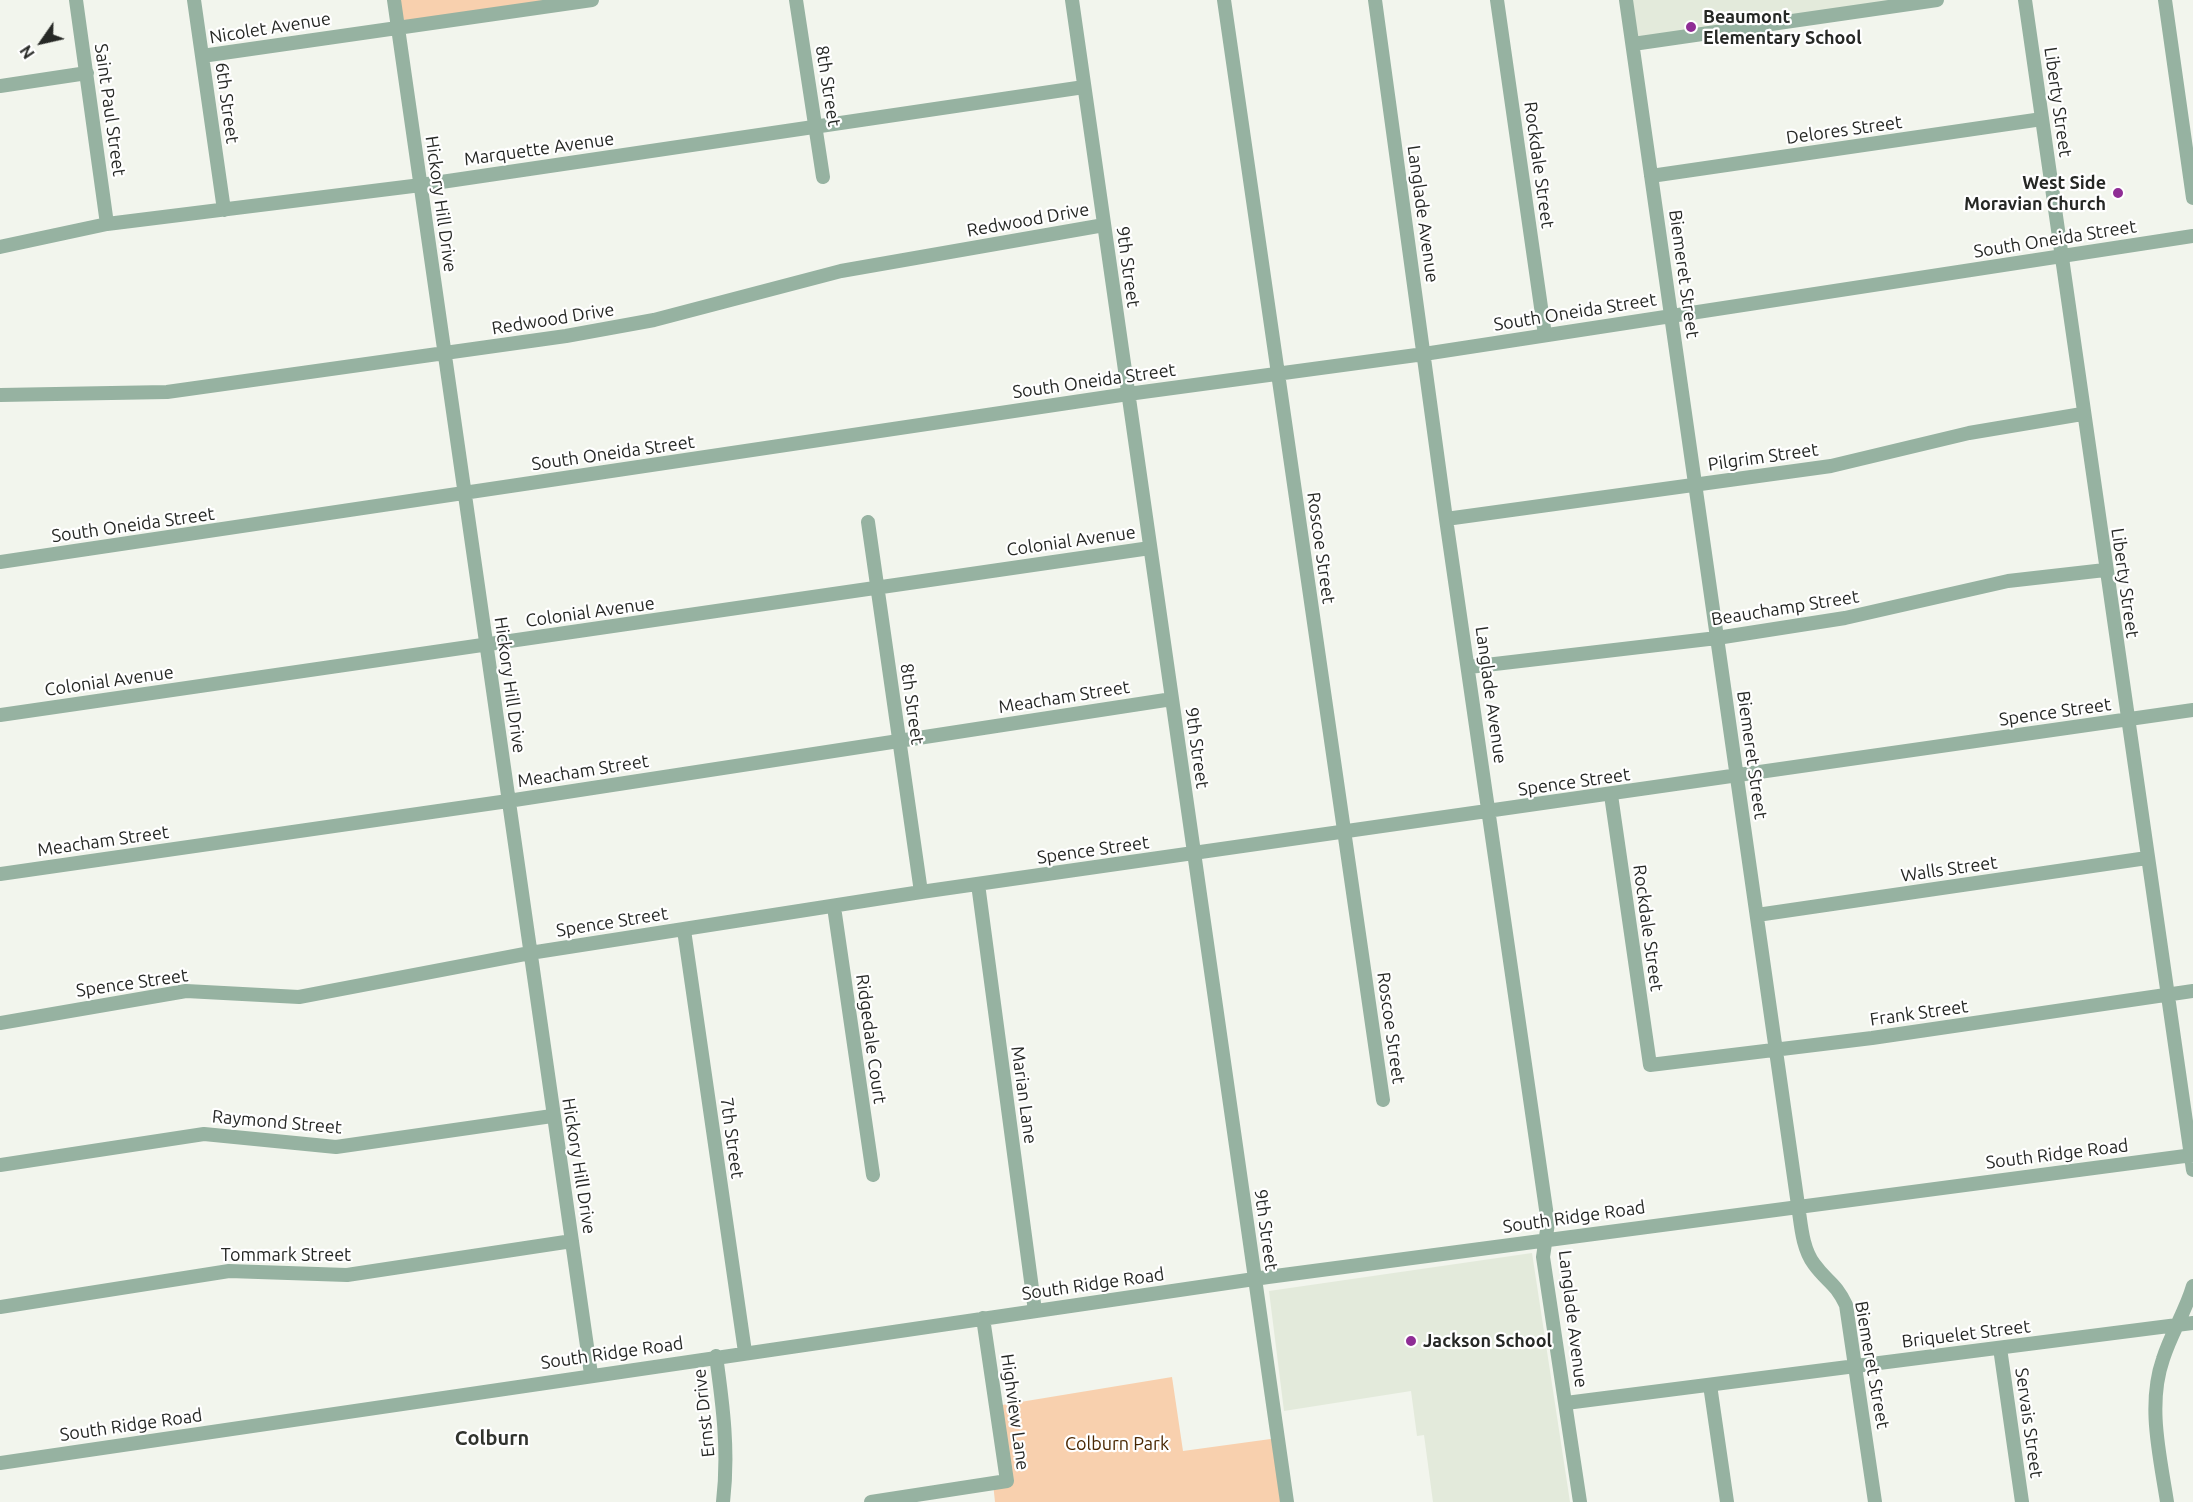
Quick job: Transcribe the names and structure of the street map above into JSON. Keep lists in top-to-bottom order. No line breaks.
{"streets":{"street":["Nicolet Avenue","8th Street","Liberty Street","6th Street","Saint Paul Street","Delores Street","Marquette Avenue","Rockdale Street","Hickory Hill Drive","Langlade Avenue","Redwood Drive","South Oneida Street","9th Street","Biemeret Street","Pilgrim Street","Colonial Avenue","Roscoe Street","Beauchamp Street","Meacham Street","Spence Street","Walls Street","Frank Street","Ridgedale Court","Marian Lane","Raymond Street","7th Street","South Ridge Road","Tommark Street","Briquelet Street","Highview Lane","Ernst Drive","Servais Street"]},"crossings":[["Nicolet Avenue","6th Street"],["Nicolet Avenue","Hickory Hill Drive"],["8th Street","Marquette Avenue"],["8th Street","Colonial Avenue"],["8th Street","Meacham Street"],["8th Street","Spence Street"],["Liberty Street","Delores Street"],["Liberty Street","South Oneida Street"],["Liberty Street","Pilgrim Street"],["Liberty Street","Beauchamp Street"],["Liberty Street","Spence Street"],["Liberty Street","Walls Street"],["Liberty Street","Frank Street"],["Liberty Street","South Ridge Road"],["6th Street","Marquette Avenue"],["Saint Paul Street","Marquette Avenue"],["Delores Street","Biemeret Street"],["Marquette Avenue","Hickory Hill Drive"],["Marquette Avenue","9th Street"],["Rockdale Street","South Oneida Street"],["Rockdale Street","Spence Street"],["Rockdale Street","Frank Street"],["Hickory Hill Drive","Redwood Drive"],["Hickory Hill Drive","South Oneida Street"],["Hickory Hill Drive","Colonial Avenue"],["Hickory Hill Drive","Meacham Street"],["Hickory Hill Drive","Spence Street"],["Hickory Hill Drive","Raymond Street"],["Hickory Hill Drive","South Ridge Road"],["Hickory Hill Drive","Tommark Street"],["Langlade Avenue","South Oneida Street"],["Langlade Avenue","Pilgrim Street"],["Langlade Avenue","Beauchamp Street"],["Langlade Avenue","Spence Street"],["Langlade Avenue","South Ridge Road"],["Langlade Avenue","Briquelet Street"],["Redwood Drive","9th Street"],["South Oneida Street","9th Street"],["South Oneida Street","Biemeret Street"],["South Oneida Street","Roscoe Street"],["9th Street","Colonial Avenue"],["9th Street","Meacham Street"],["9th Street","Spence Street"],["9th Street","South Ridge Road"],["Biemeret Street","Pilgrim Street"],["Biemeret Street","Beauchamp Street"],["Biemeret Street","Spence Street"],["Biemeret Street","Walls Street"],["Biemeret Street","Frank Street"],["Biemeret Street","South Ridge Road"],["Biemeret Street","Briquelet Street"],["Roscoe Street","Spence Street"],["Spence Street","Ridgedale Court"],["Spence Street","Marian Lane"],["Spence Street","7th Street"],["Marian Lane","South Ridge Road"],["7th Street","South Ridge Road"],["South Ridge Road","Highview Lane"],["South Ridge Road","Ernst Drive"],["Briquelet Street","Servais Street"]],"districts":["Colburn"],"parks":["Colburn Park"],"places":["Beaumont Elementary School","West Side Moravian Church","Jackson School"],"north":"bottom left"}
